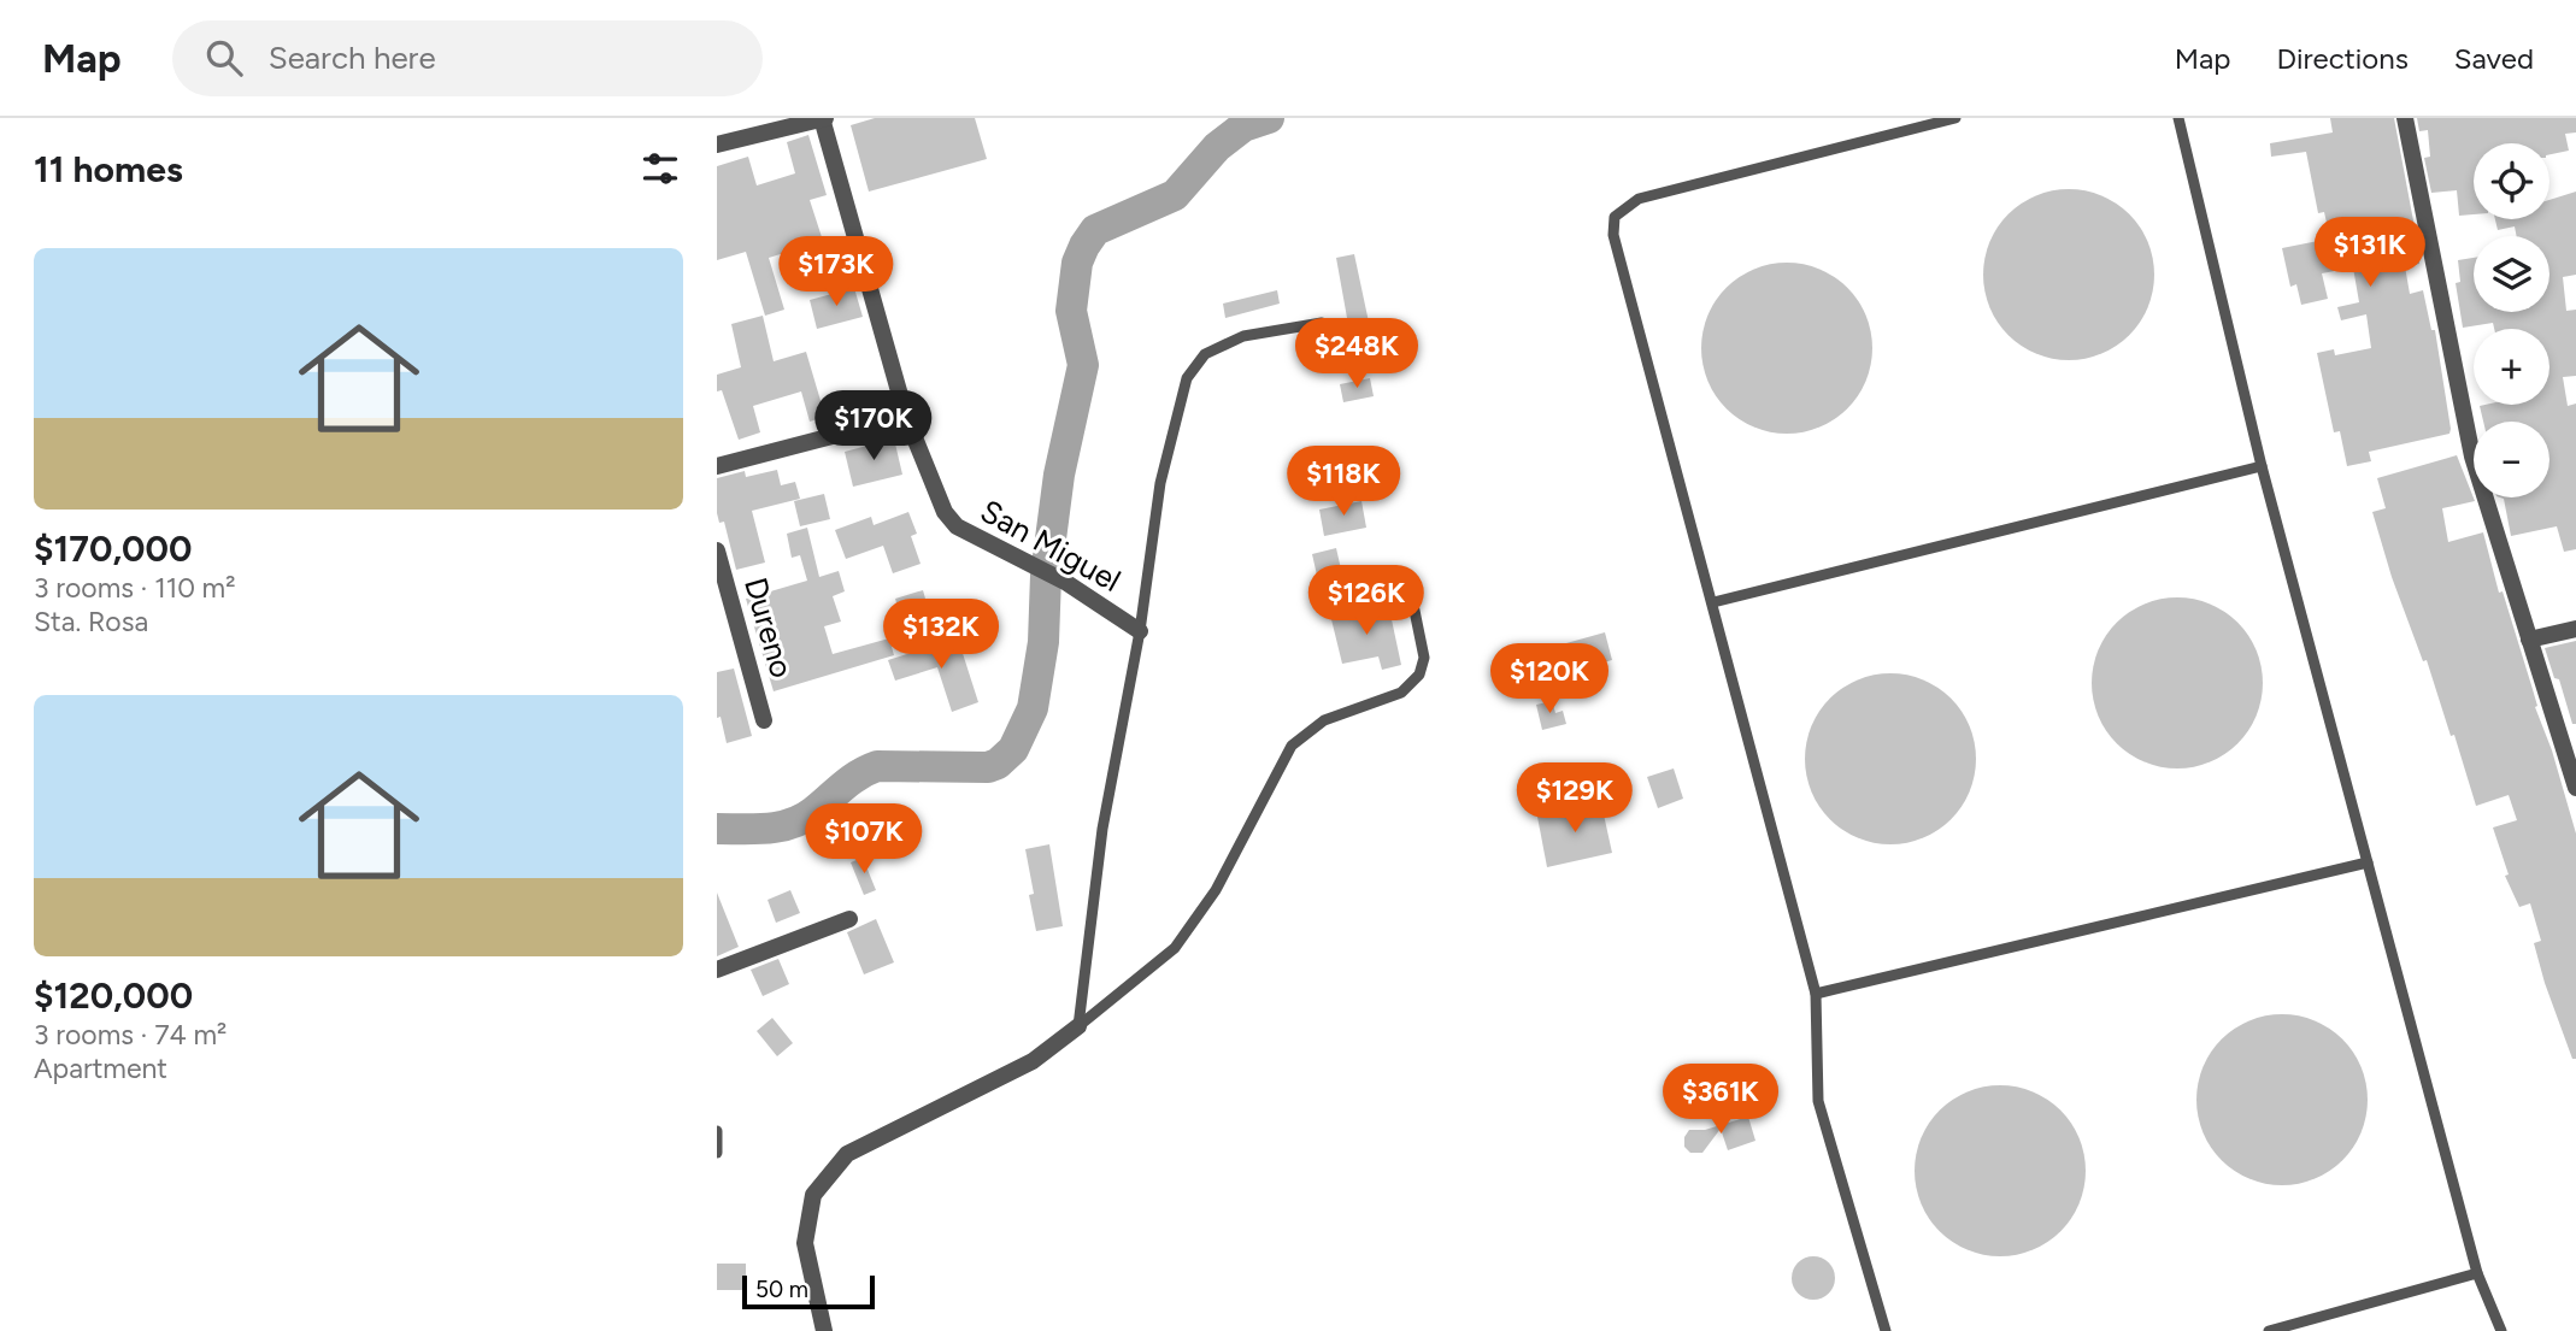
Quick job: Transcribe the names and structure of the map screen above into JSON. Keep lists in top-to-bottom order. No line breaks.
{"streets":{"street":["San Miguel","Dureno"]},"scale_bar":"50 m","page":{"header":"Map","search":"Search here","nav":["Map","Directions","Saved"],"heading":"11 homes","map_buttons":["+","−"],"price":["$131K","$173K","$248K","$170K","$118K","$126K","$132K","$120K","$129K","$107K","$361K"],"list":[{"name":"$170,000","note":"3 rooms · 110 m² · Sta. Rosa"},{"name":"$120,000","note":"3 rooms · 74 m² · Apartment"}],"scale":"50 m"}}
